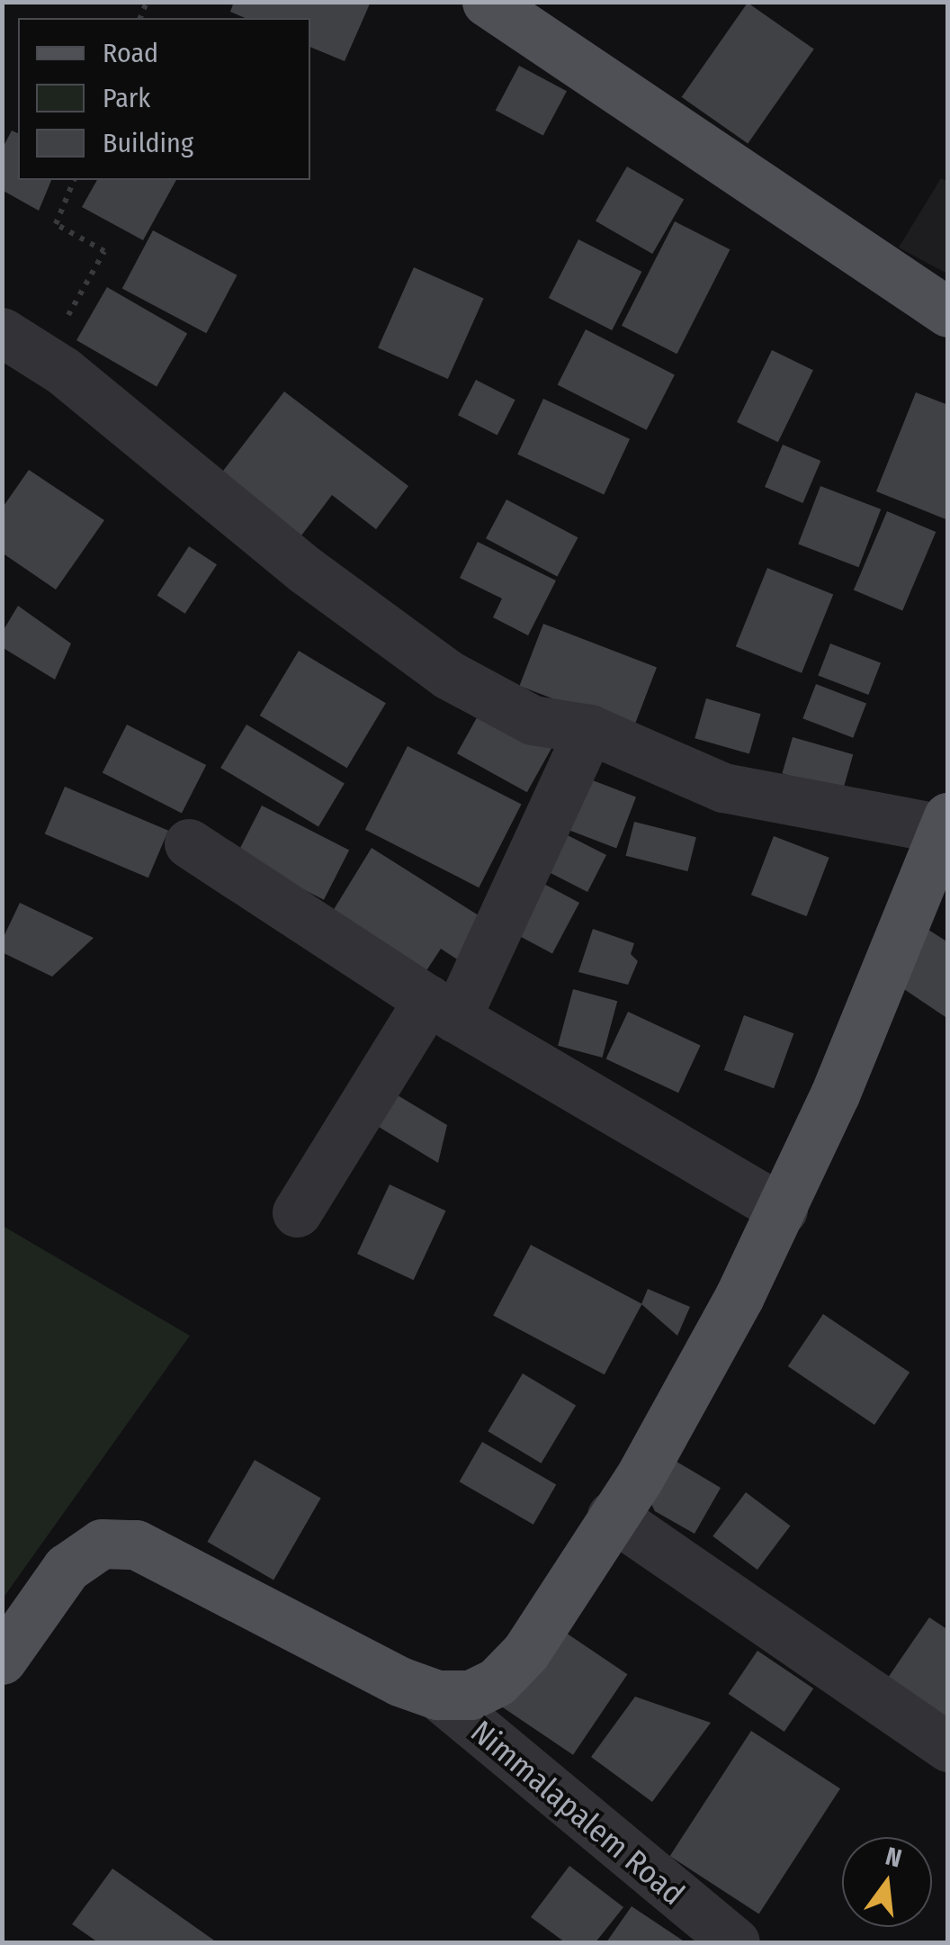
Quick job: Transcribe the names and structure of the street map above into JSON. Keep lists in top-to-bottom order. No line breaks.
{"streets":{"street":["Nimmalapalem Road"]},"legend":["Road","Park","Building"],"north":"top"}
